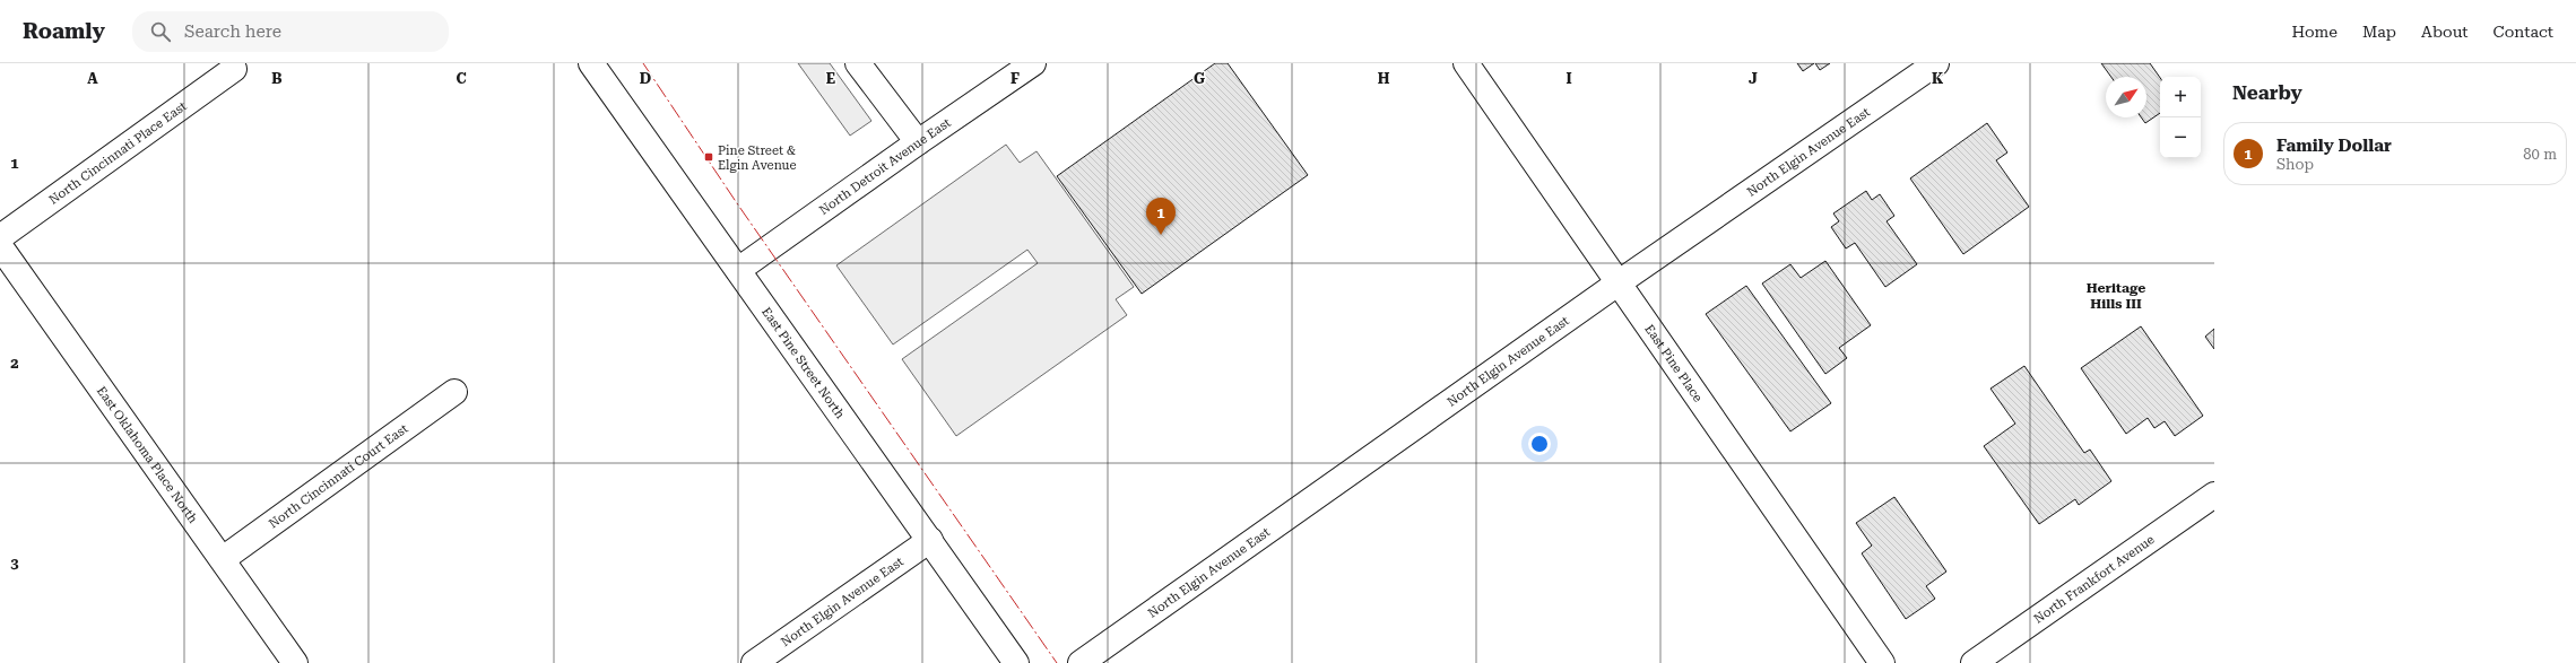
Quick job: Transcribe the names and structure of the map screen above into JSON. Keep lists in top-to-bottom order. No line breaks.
{"streets":{"street":["North Elgin Avenue East","North Cincinnati Place East","North Detroit Avenue East","East Pine Street North","East Pine Place","East Oklahoma Place North","North Cincinnati Court East","North Frankfort Avenue"]},"crossings":[["North Elgin Avenue East","East Pine Street North"],["North Elgin Avenue East","East Pine Place"],["North Detroit Avenue East","East Pine Street North"],["East Oklahoma Place North","North Cincinnati Court East"]],"districts":["Heritage Hills III"],"places":{"transit":["Pine Street & Elgin Avenue"]},"north":"top right","page":{"header":"Roamly","search":"Search here","nav":["Home","Map","About","Contact"],"heading":"Nearby","map_buttons":["+","−"],"list":[{"mark":"1","name":"Family Dollar","note":"Shop","value":"80 m"}],"pins":"1"},"grid":{"columns":["A","B","C","D","E","F","G","H","I","J","K"],"rows":["1","2","3"]}}
